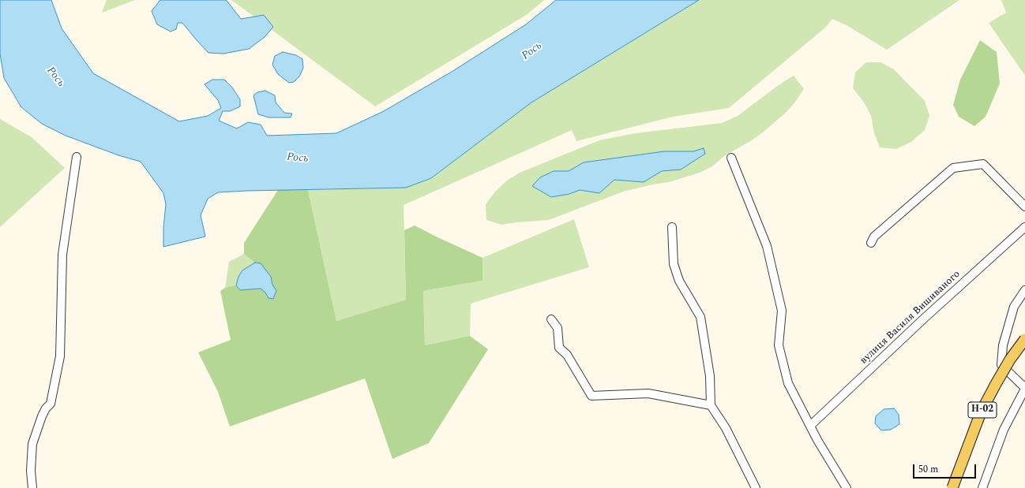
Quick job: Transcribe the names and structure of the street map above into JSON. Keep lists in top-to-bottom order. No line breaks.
{"streets":{"main road":["Н-02"],"street":["вулиця Василя Вишиваного"]},"water":["Рось"],"scale_bar":"50 m"}
